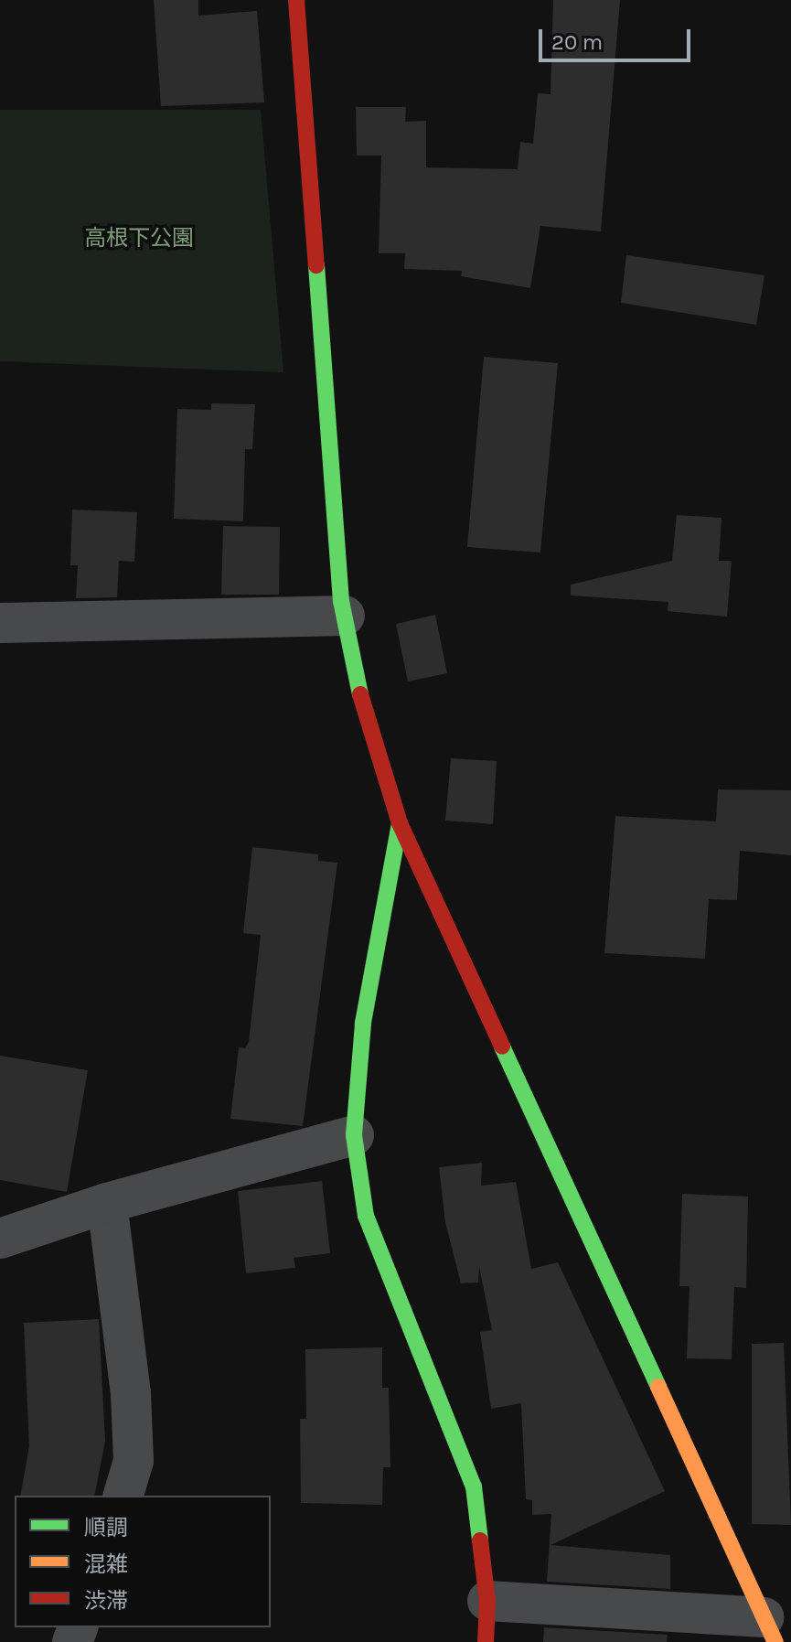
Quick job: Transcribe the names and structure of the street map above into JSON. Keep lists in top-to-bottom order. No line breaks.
{"parks":["高根下公園"],"legend":["順調","混雑","渋滞"],"scale_bar":"20 m"}
